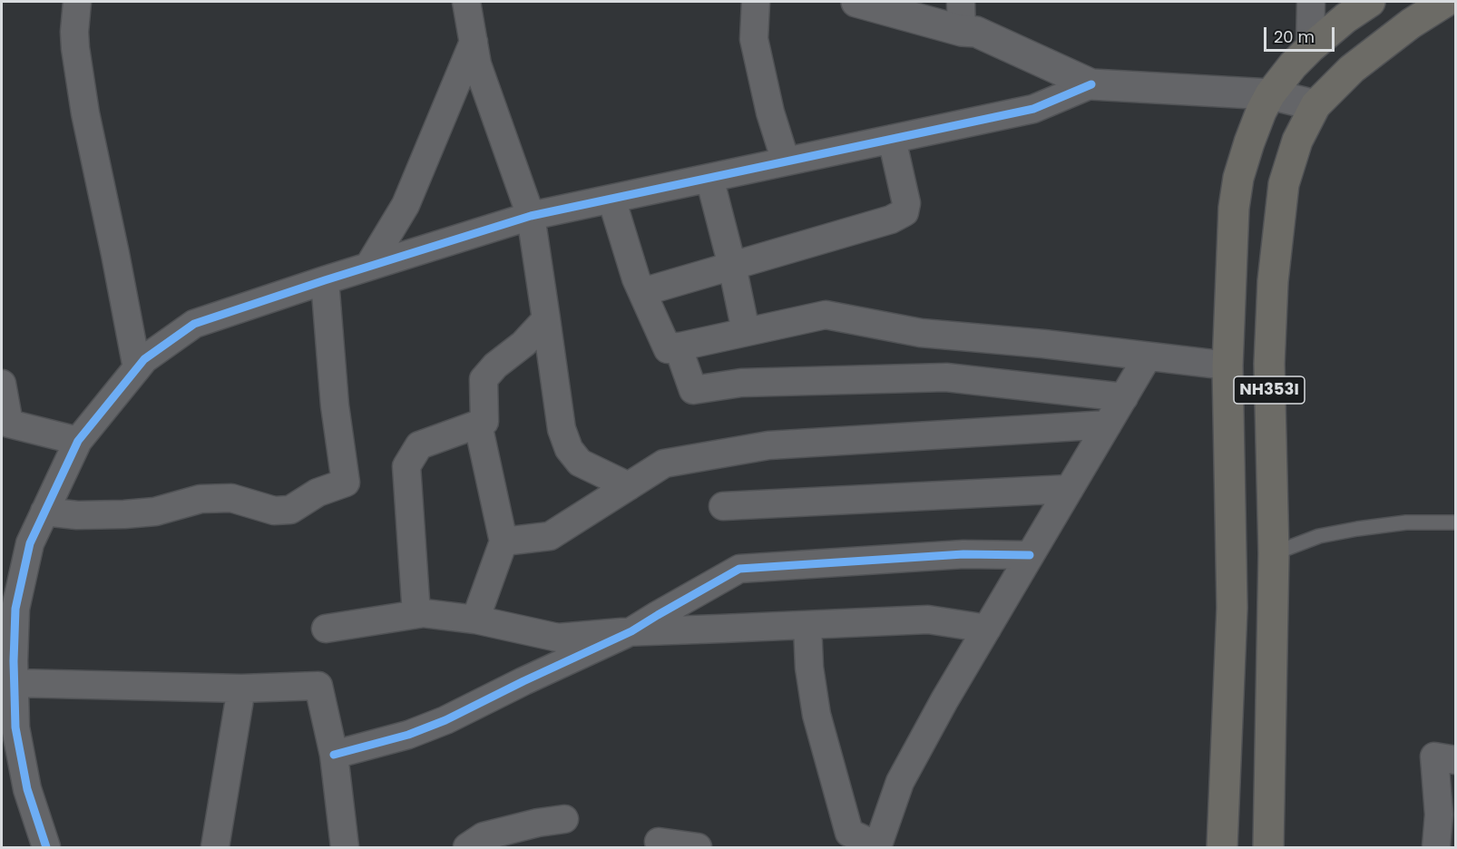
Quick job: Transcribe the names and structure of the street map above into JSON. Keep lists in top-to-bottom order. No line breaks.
{"streets":{"highway":["NH353I"]},"scale_bar":"20 m"}
